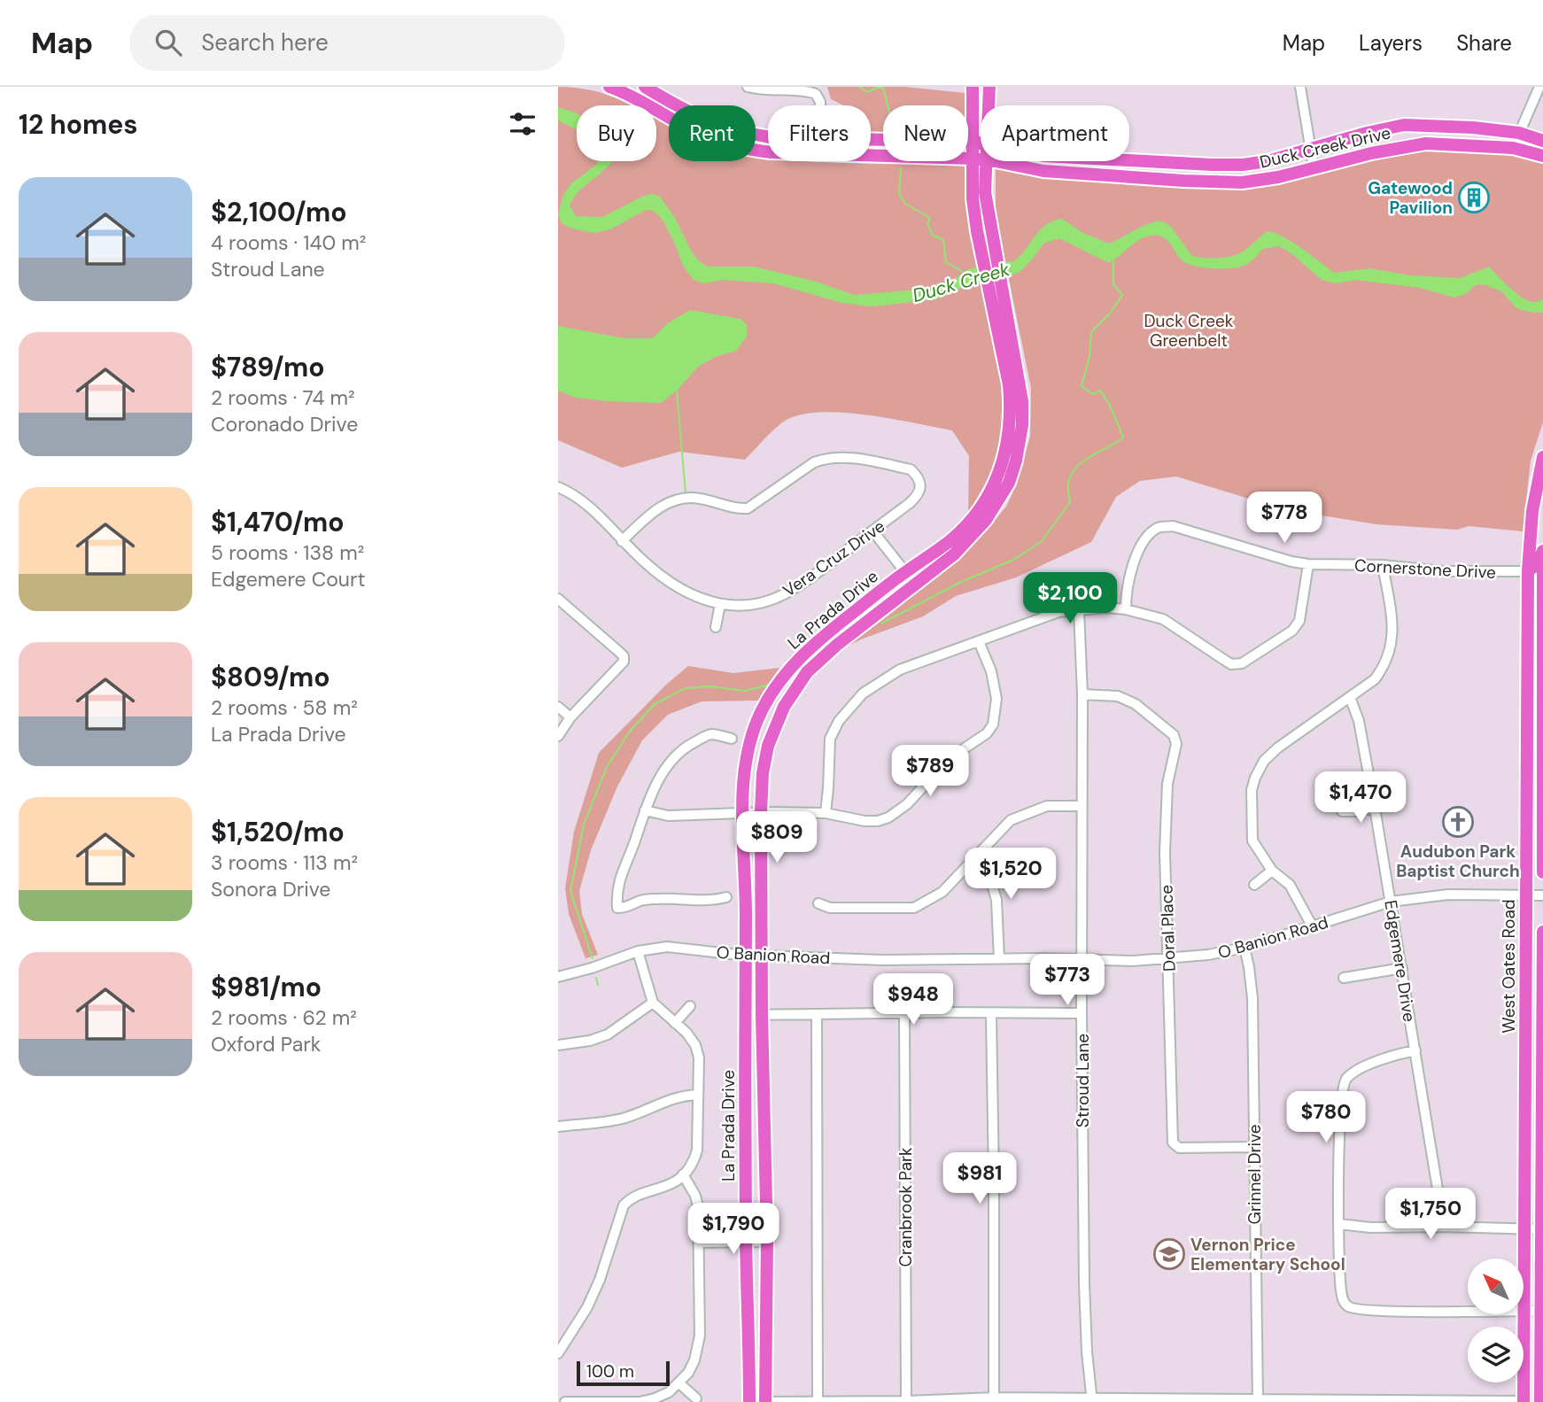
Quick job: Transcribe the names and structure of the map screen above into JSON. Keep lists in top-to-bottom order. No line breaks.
{"streets":{"main road":["Duck Creek Drive","La Prada Drive","West Oates Road"],"street":["Vera Cruz Drive","Cornerstone Drive","Doral Place","O Banion Road","Edgemere Drive","Stroud Lane","Grinnel Drive","Cranbrook Park"]},"crossings":[["Duck Creek Drive","La Prada Drive"],["Cornerstone Drive","West Oates Road"],["La Prada Drive","O Banion Road"],["Doral Place","O Banion Road"],["Doral Place","Stroud Lane"],["Doral Place","Grinnel Drive"],["O Banion Road","Edgemere Drive"],["O Banion Road","West Oates Road"],["O Banion Road","Stroud Lane"],["O Banion Road","Grinnel Drive"]],"water":["Duck Creek"],"parks":["Duck Creek Greenbelt"],"places":{"building":["Gatewood Pavilion"],"church":["Audubon Park Baptist Church"],"school or university":["Vernon Price Elementary School"]},"scale_bar":"100 m","north":"top left","page":{"header":"Map","search":"Search here","nav":["Map","Layers","Share"],"heading":"12 homes","chip":["Buy","Rent","Filters","New","Apartment"],"list":[{"name":"$2,100/mo","note":"4 rooms · 140 m² · Stroud Lane"},{"name":"$789/mo","note":"2 rooms · 74 m² · Coronado Drive"},{"name":"$1,470/mo","note":"5 rooms · 138 m² · Edgemere Court"},{"name":"$809/mo","note":"2 rooms · 58 m² · La Prada Drive"},{"name":"$1,520/mo","note":"3 rooms · 113 m² · Sonora Drive"},{"name":"$981/mo","note":"2 rooms · 62 m² · Oxford Park"}],"price":["$778","$2,100","$789","$1,470","$809","$1,520","$773","$948","$780","$981","$1,750","$1,790"],"scale":"100 m"}}
